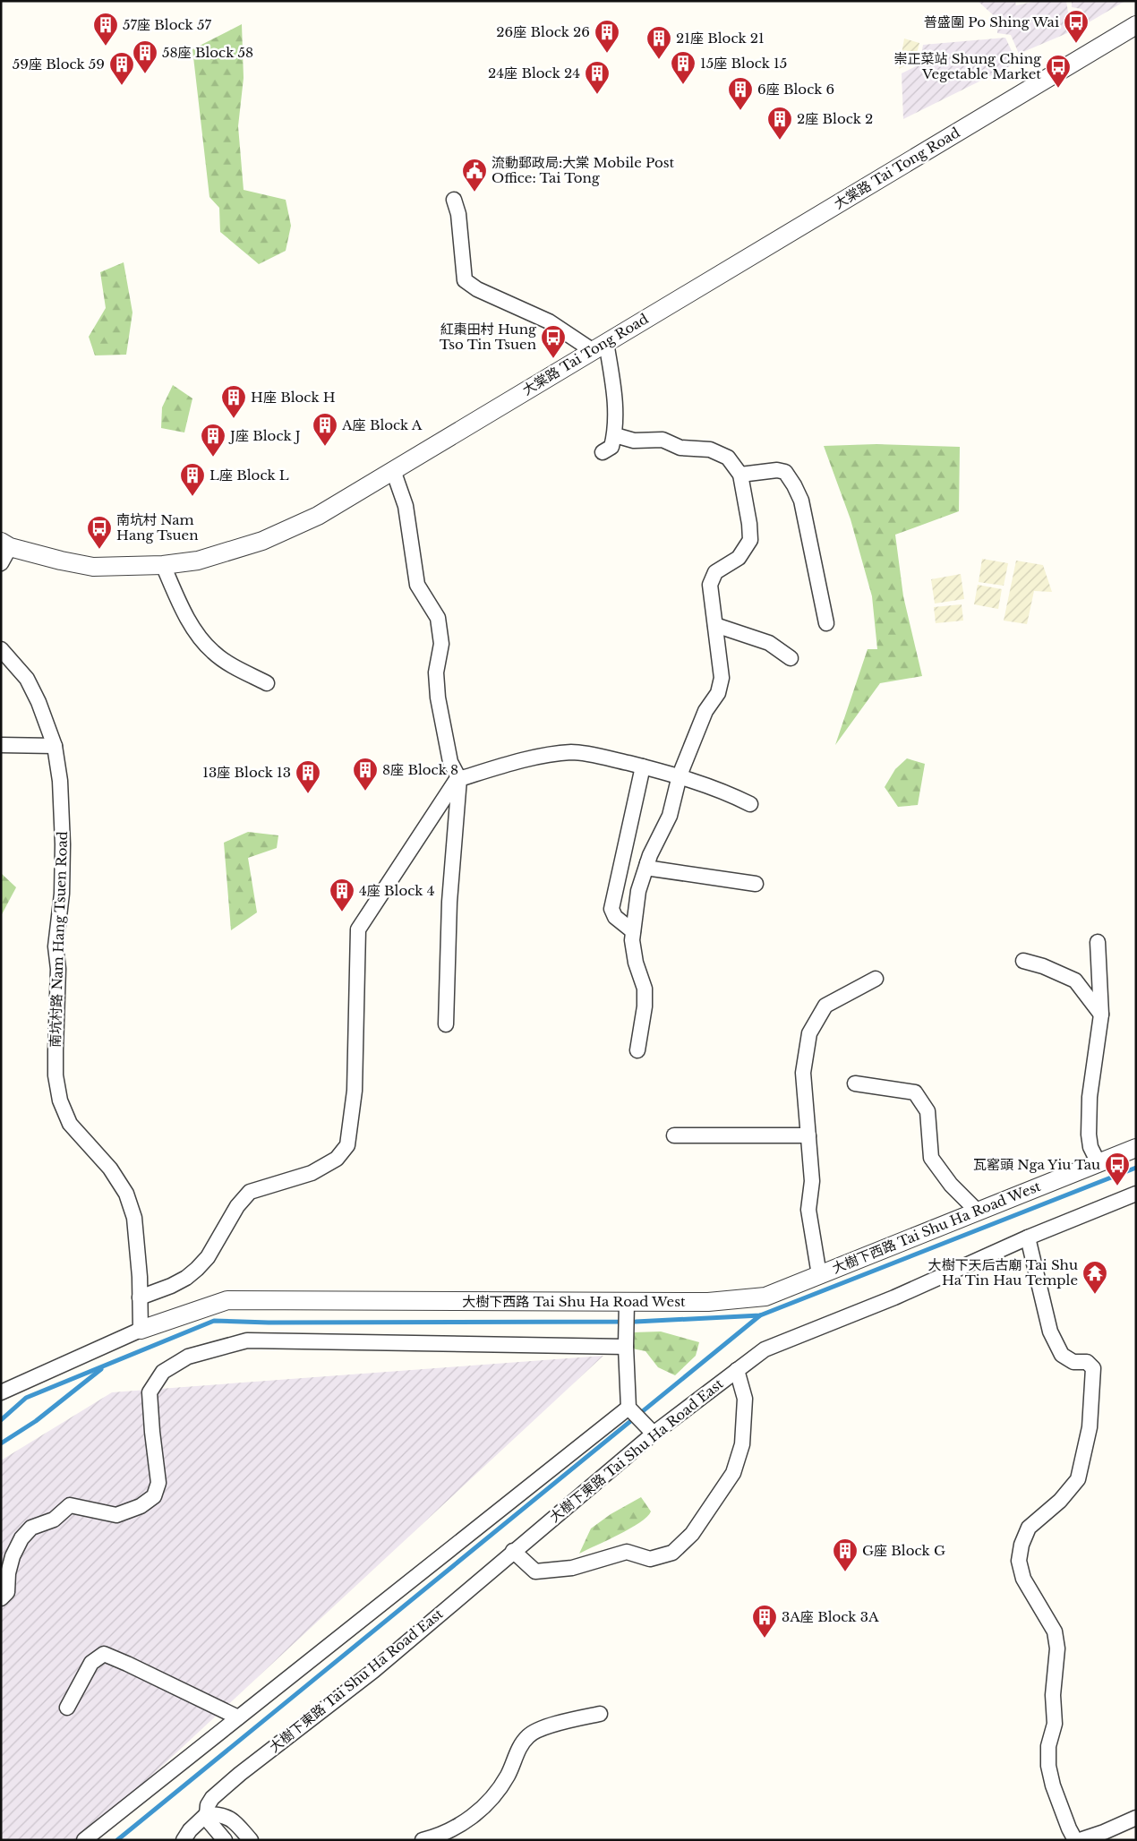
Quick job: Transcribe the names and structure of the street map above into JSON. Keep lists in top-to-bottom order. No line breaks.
{"streets":{"street":["大棠路 Tai Tong Road","南坑村路 Nam Hang Tsuen Road","大樹下西路 Tai Shu Ha Road West","大樹下東路 Tai Shu Ha Road East"]},"crossings":[["南坑村路 Nam Hang Tsuen Road","大樹下西路 Tai Shu Ha Road West"]],"places":{"bus stop":["普盛圍 Po Shing Wai","崇正菜站 Shung Ching Vegetable Market","紅棗田村 Hung Tso Tin Tsuen","南坑村 Nam Hang Tsuen","瓦窰頭 Nga Yiu Tau"],"building":["57座 Block 57","26座 Block 26","21座 Block 21","58座 Block 58","15座 Block 15","59座 Block 59","24座 Block 24","6座 Block 6","2座 Block 2","H座 Block H","A座 Block A","J座 Block J","L座 Block L","8座 Block 8","13座 Block 13","4座 Block 4","G座 Block G","3A座 Block 3A"],"public building":["流動郵政局:大棠 Mobile Post Office: Tai Tong"],"temple":["大樹下天后古廟 Tai Shu Ha Tin Hau Temple"]}}
